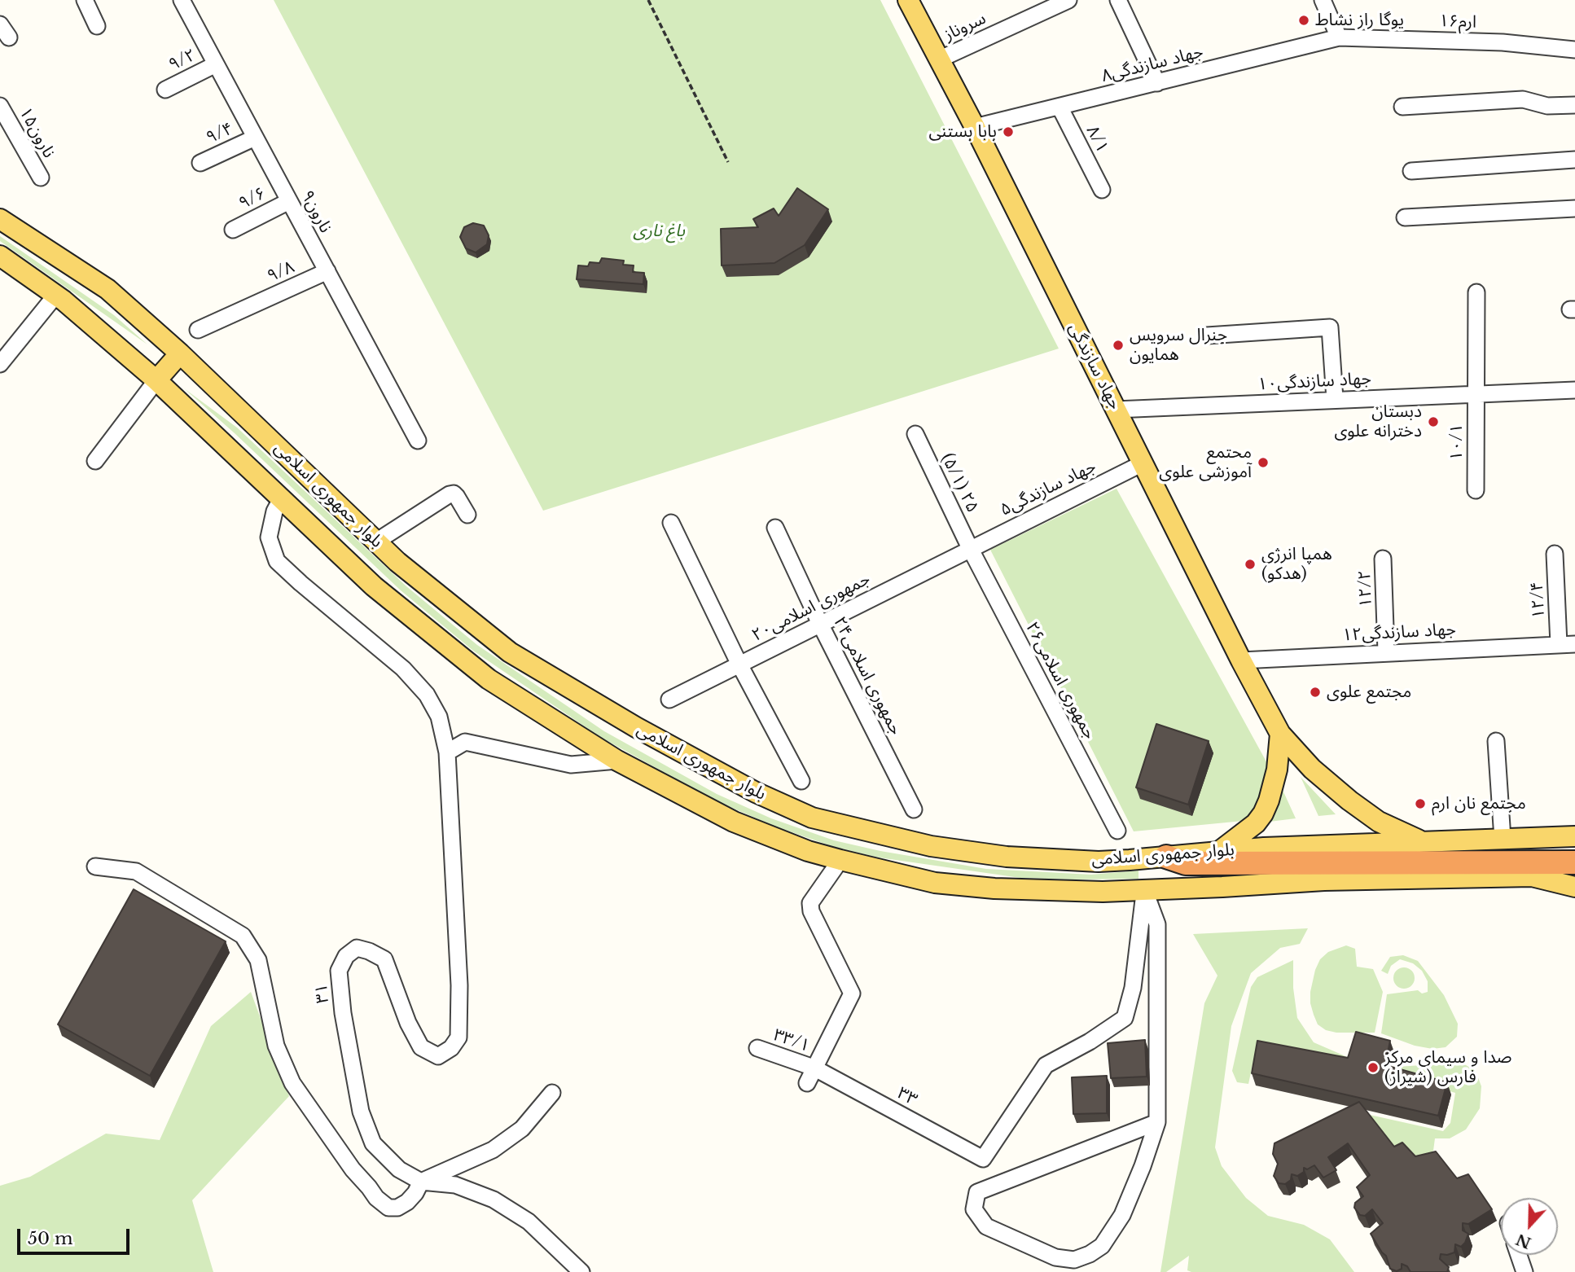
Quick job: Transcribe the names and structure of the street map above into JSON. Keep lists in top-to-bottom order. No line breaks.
{"streets":{"main road":["جهاد سازندگی","بلوار جمهوری اسلامی"],"street":["ارم۱۶","سروناز","۹/۲","جهاد سازندگی۸","نارون۱۵","۹/۴","۸/۱","۹/۶","نارون۹","۹/۸","جهاد سازندگی۱۰","۱۰/۱","(۵/۱) ۲۵","جهاد سازندگی۵","۱۲/۲","۱۲/۴","جمهوری اسلامی۲۰","جهاد سازندگی۱۲","جمهوری اسلامی۲۴","جمهوری اسلامی۲۶","۳۱","۳۳/۱","۳۳"]},"crossings":[["ارم۱۶","جهاد سازندگی۸"],["سروناز","جهاد سازندگی"],["۹/۲","نارون۹"],["جهاد سازندگی۸","۸/۱"],["جهاد سازندگی۸","جهاد سازندگی"],["۹/۴","نارون۹"],["۹/۶","نارون۹"],["نارون۹","۹/۸"],["جهاد سازندگی","جهاد سازندگی۱۰"],["جهاد سازندگی","جهاد سازندگی۵"],["جهاد سازندگی","بلوار جمهوری اسلامی"],["جهاد سازندگی","جهاد سازندگی۱۲"],["جهاد سازندگی۱۰","۱۰/۱"],["(۵/۱) ۲۵","جهاد سازندگی۵"],["(۵/۱) ۲۵","جمهوری اسلامی۲۰"],["(۵/۱) ۲۵","جمهوری اسلامی۲۶"],["جهاد سازندگی۵","جمهوری اسلامی۲۰"],["جهاد سازندگی۵","جمهوری اسلامی۲۶"],["بلوار جمهوری اسلامی","۳۳"],["۱۲/۲","جهاد سازندگی۱۲"],["۱۲/۴","جهاد سازندگی۱۲"],["جمهوری اسلامی۲۰","جمهوری اسلامی۲۴"],["جمهوری اسلامی۲۰","جمهوری اسلامی۲۶"],["۳۳/۱","۳۳"]],"parks":["باغ ناری"],"places":["یوگا راز نشاط","بابا بستنی","جنرال سرویس همایون","دبستان دخترانه علوی","محتمع آموزشی علوی","همپا انرژی (هدکو)","مجتمع علوی","مجتمع نان ارم","صدا و سیمای مرکز فارس (شیراز)"],"scale_bar":"50 m","north":"bottom"}
